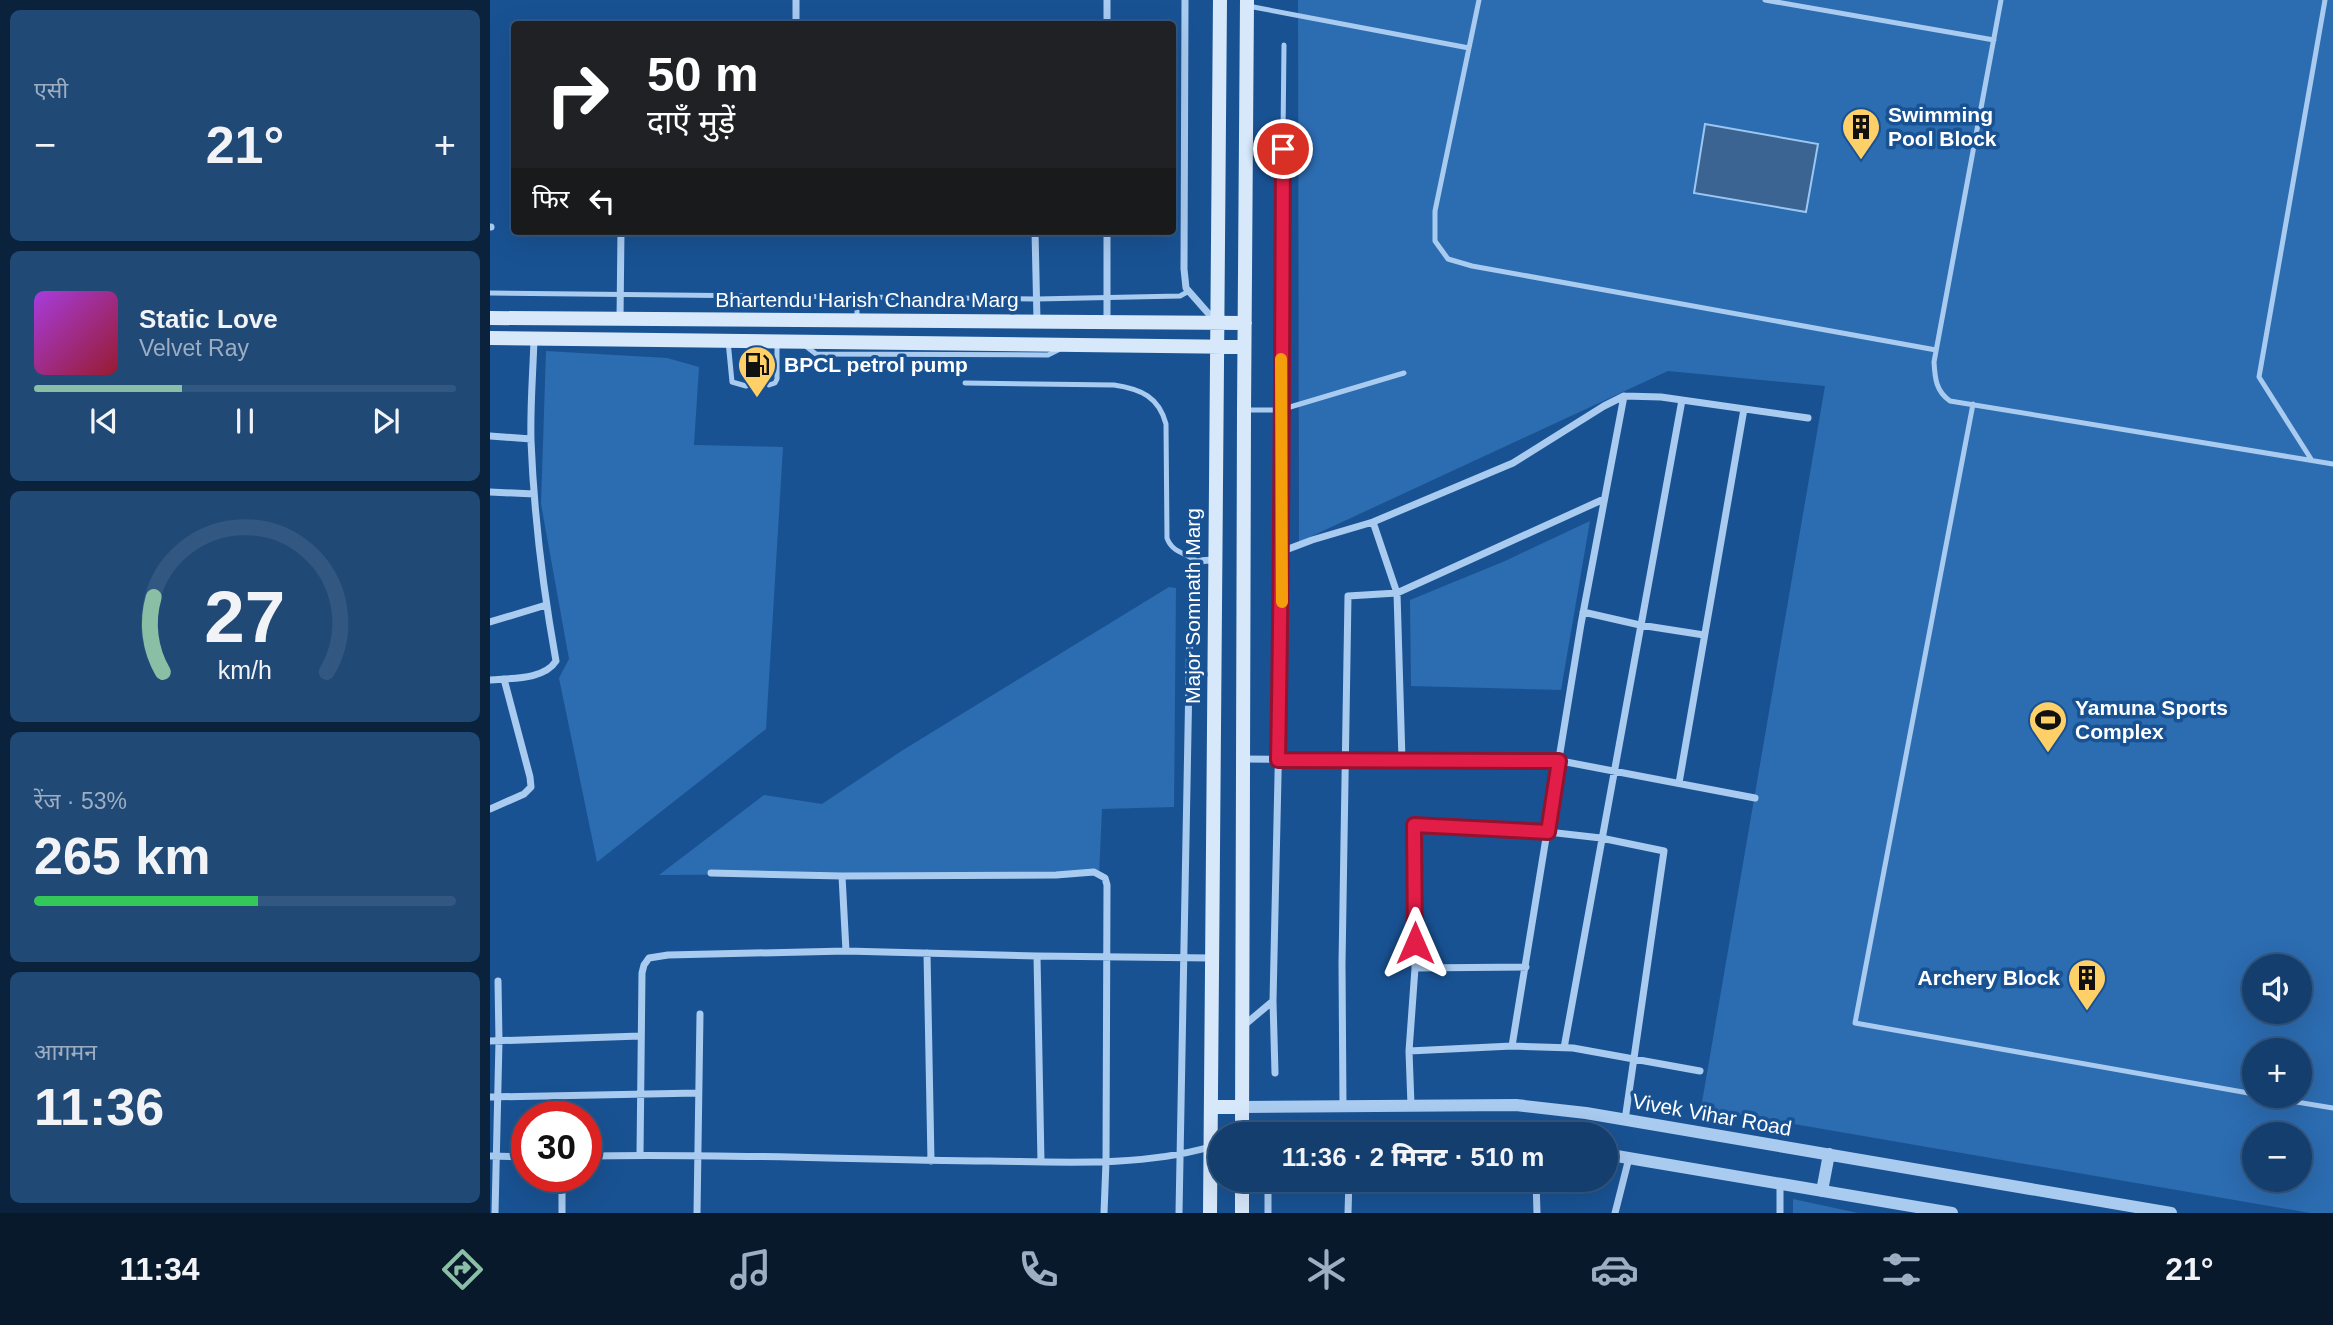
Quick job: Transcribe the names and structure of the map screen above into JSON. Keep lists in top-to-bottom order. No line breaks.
{"streets":{"main road":["Bhartendu Harish Chandra Marg","Major Somnath Marg"],"street":["Vivek Vihar Road"]},"crossings":[["Bhartendu Harish Chandra Marg","Major Somnath Marg"]],"places":{"building":["Swimming Pool Block","Archery Block"],"fuel station":["BPCL petrol pump"],"sports":["Yamuna Sports Complex"]},"page":{"tile":["एसी",["रेंज · 53%","265 km"],["आगमन","11:36"]],"turn":["50 m","दाएँ मुड़ें"],"heat":["−","21°","+"],"then":"फिर","song":["Static Love","Velvet Ray"],"map_buttons":["+","−"],"limit":"30","trip":"11:36 · 2 मिनट · 510 m","tabs":["11:34","21°"],"gauge":["27","km/h"]}}
